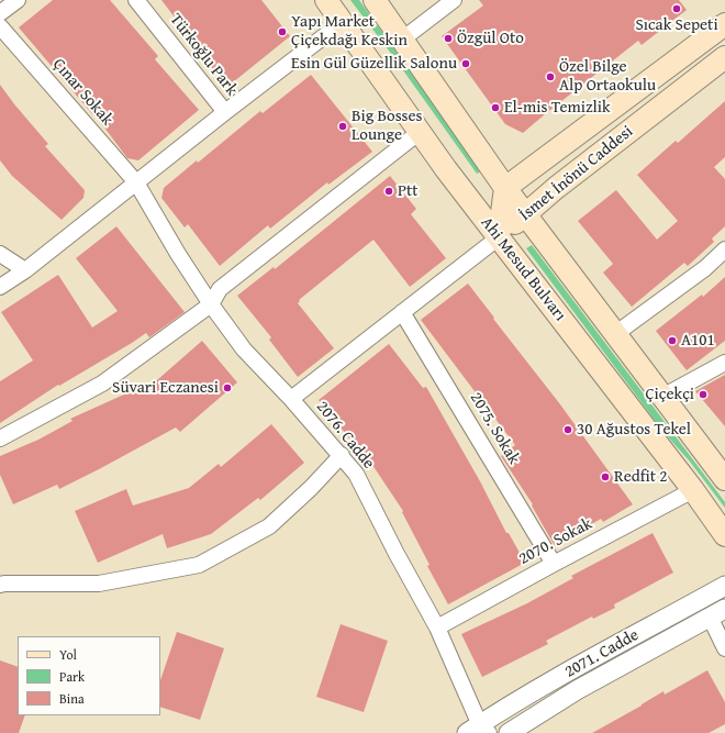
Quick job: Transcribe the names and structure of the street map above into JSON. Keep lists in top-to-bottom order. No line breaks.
{"streets":{"main road":["İsmet İnönü Caddesi","Ahi Mesud Bulvarı"],"street":["Türkoğlu Park","Çınar Sokak","2075. Sokak","2076. Cadde","2070. Sokak","2071. Cadde"]},"crossings":[["Çınar Sokak","2076. Cadde"],["İsmet İnönü Caddesi","Ahi Mesud Bulvarı"],["Ahi Mesud Bulvarı","2070. Sokak"],["2075. Sokak","2070. Sokak"],["2076. Cadde","2070. Sokak"],["2076. Cadde","2071. Cadde"]],"places":["Sıcak Sepeti","Yapı Market Çiçekdağı Keskin","Özgül Oto","Esin Gül Güzellik Salonu","Özel Bilge Alp Ortaokulu","El-mis Temizlik","Big Bosses Lounge","Ptt","A101","Süvari Eczanesi","Çiçekçi","30 Ağustos Tekel","Redfit 2"],"legend":["Yol","Park","Bina"]}
